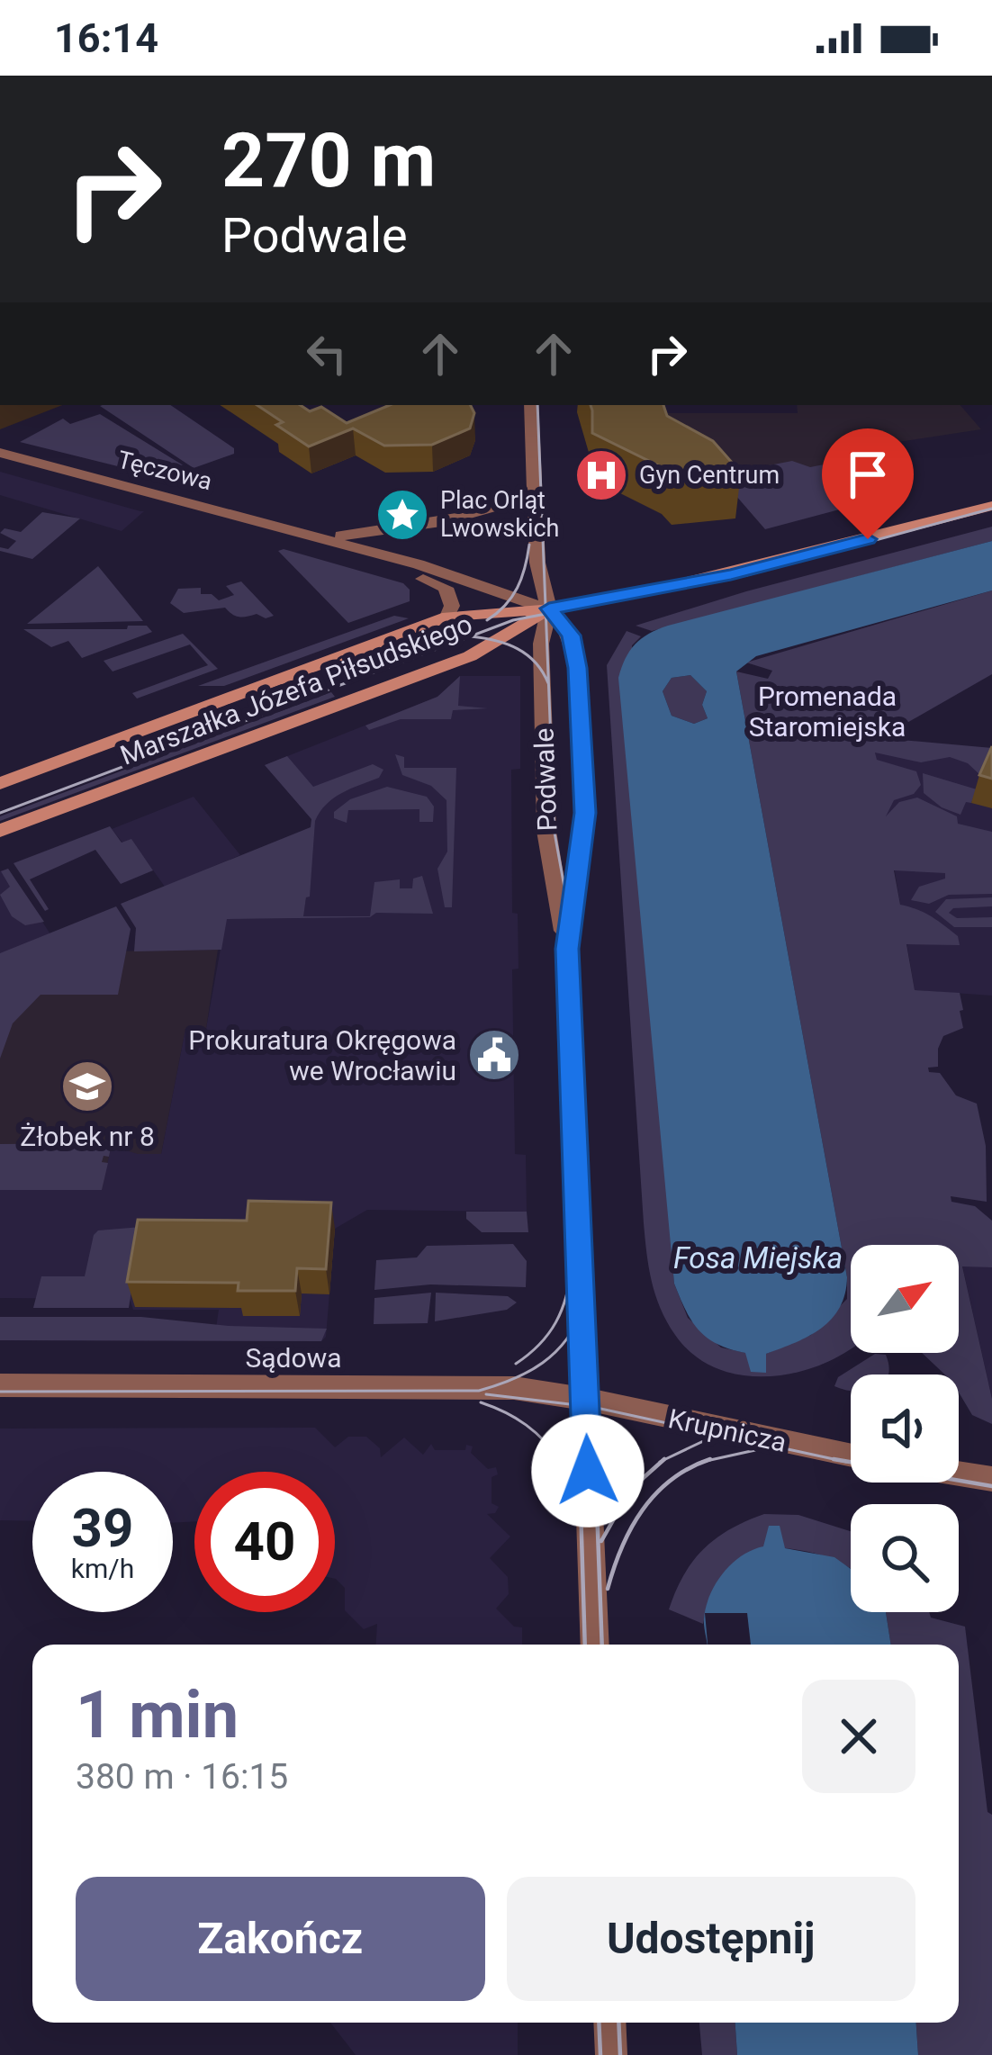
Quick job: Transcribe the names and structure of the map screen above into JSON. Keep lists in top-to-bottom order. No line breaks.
{"streets":{"main road":["Marszałka Józefa Piłsudskiego"],"street":["Tęczowa","Podwale","Sądowa","Krupnicza"]},"crossings":[["Tęczowa","Marszałka Józefa Piłsudskiego"],["Tęczowa","Podwale"],["Marszałka Józefa Piłsudskiego","Podwale"],["Podwale","Sądowa"],["Podwale","Krupnicza"],["Sądowa","Krupnicza"]],"water":["Fosa Miejska"],"parks":["Promenada Staromiejska"],"places":{"hospital":["Gyn Centrum"],"place":["Plac Orląt Lwowskich"],"public building":["Prokuratura Okręgowa we Wrocławiu"],"school or university":["Żłobek nr 8"]},"north":"top right","page":{"status":"16:14","turn":["270 m","Podwale"],"speed":"39 km/h","limit":"40","heading":["1 min","380 m · 16:15"],"buttons":["Zakończ","Udostępnij"]}}
